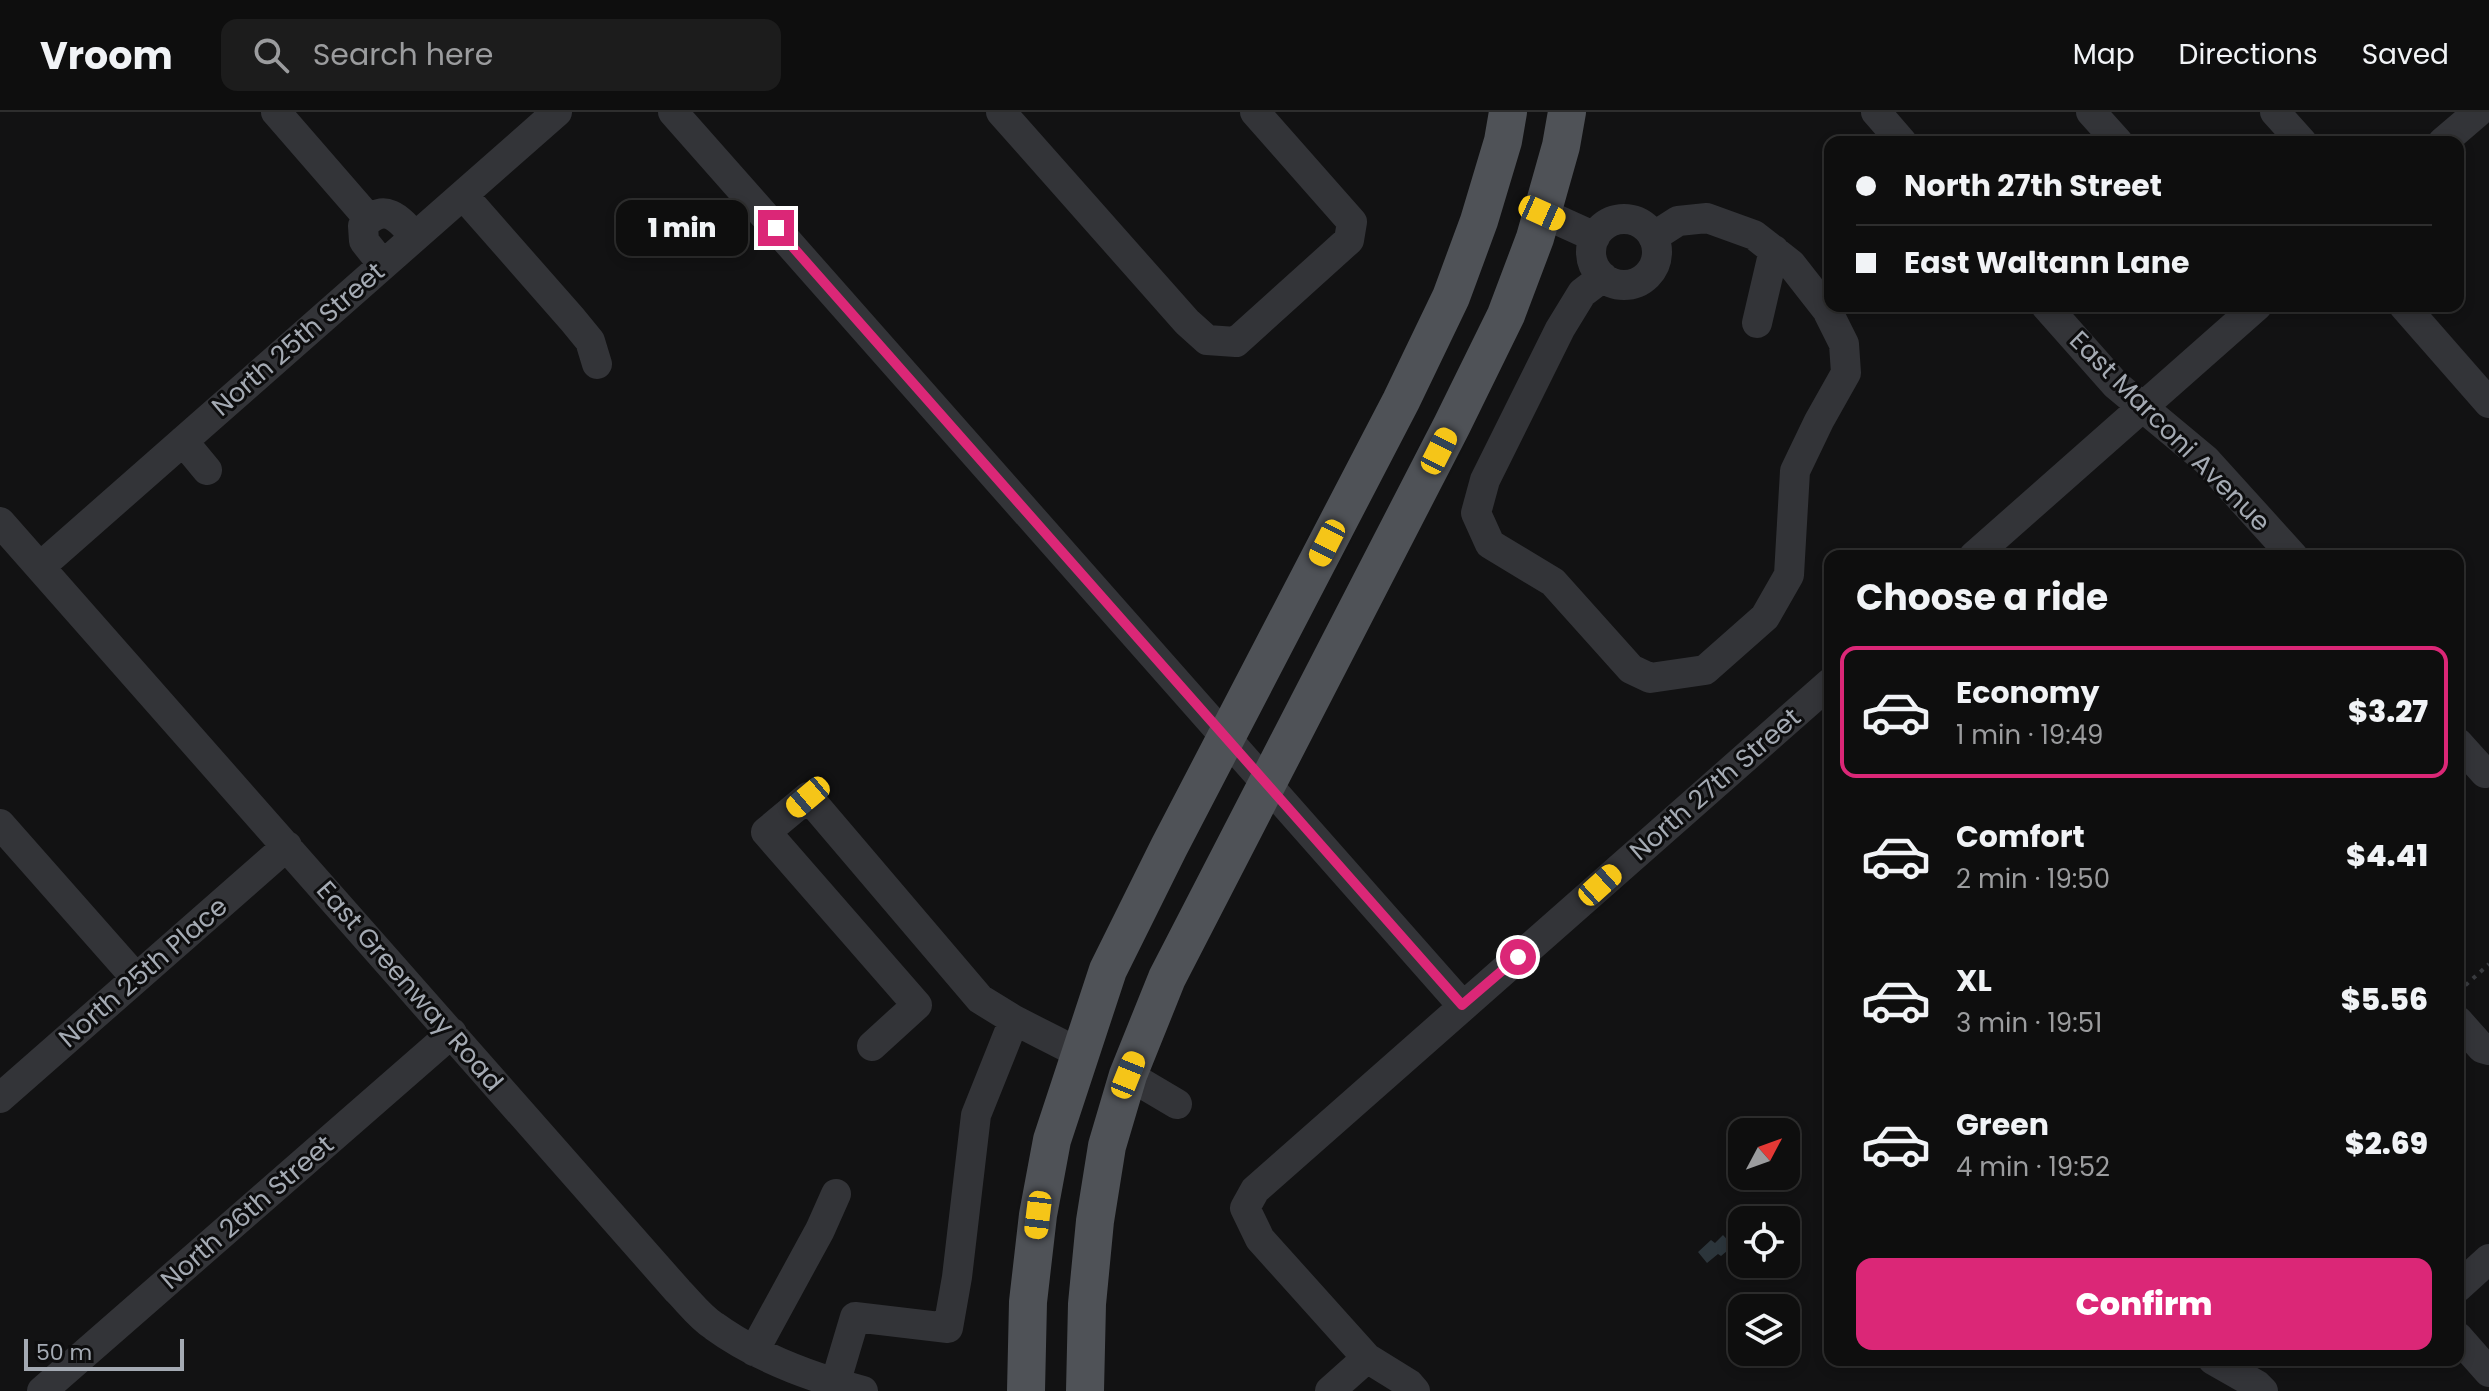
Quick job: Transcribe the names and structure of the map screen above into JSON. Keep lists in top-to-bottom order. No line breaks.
{"streets":{"street":["North 25th Street","East Marconi Avenue","North 27th Street","North 25th Place","East Greenway Road","North 26th Street"]},"crossings":[["North 25th Street","East Greenway Road"],["North 25th Place","East Greenway Road"],["East Greenway Road","North 26th Street"]],"scale_bar":"50 m","north":"top right","page":{"header":"Vroom","search":"Search here","nav":["Map","Directions","Saved"],"banner":["North 27th Street","East Waltann Lane"],"bubble":"1 min","heading":"Choose a ride","list":[{"name":"Economy","note":"1 min · 19:49","value":"$3.27"},{"name":"Comfort","note":"2 min · 19:50","value":"$4.41"},{"name":"XL","note":"3 min · 19:51","value":"$5.56"},{"name":"Green","note":"4 min · 19:52","value":"$2.69"}],"buttons":"Confirm","scale":"50 m"}}
